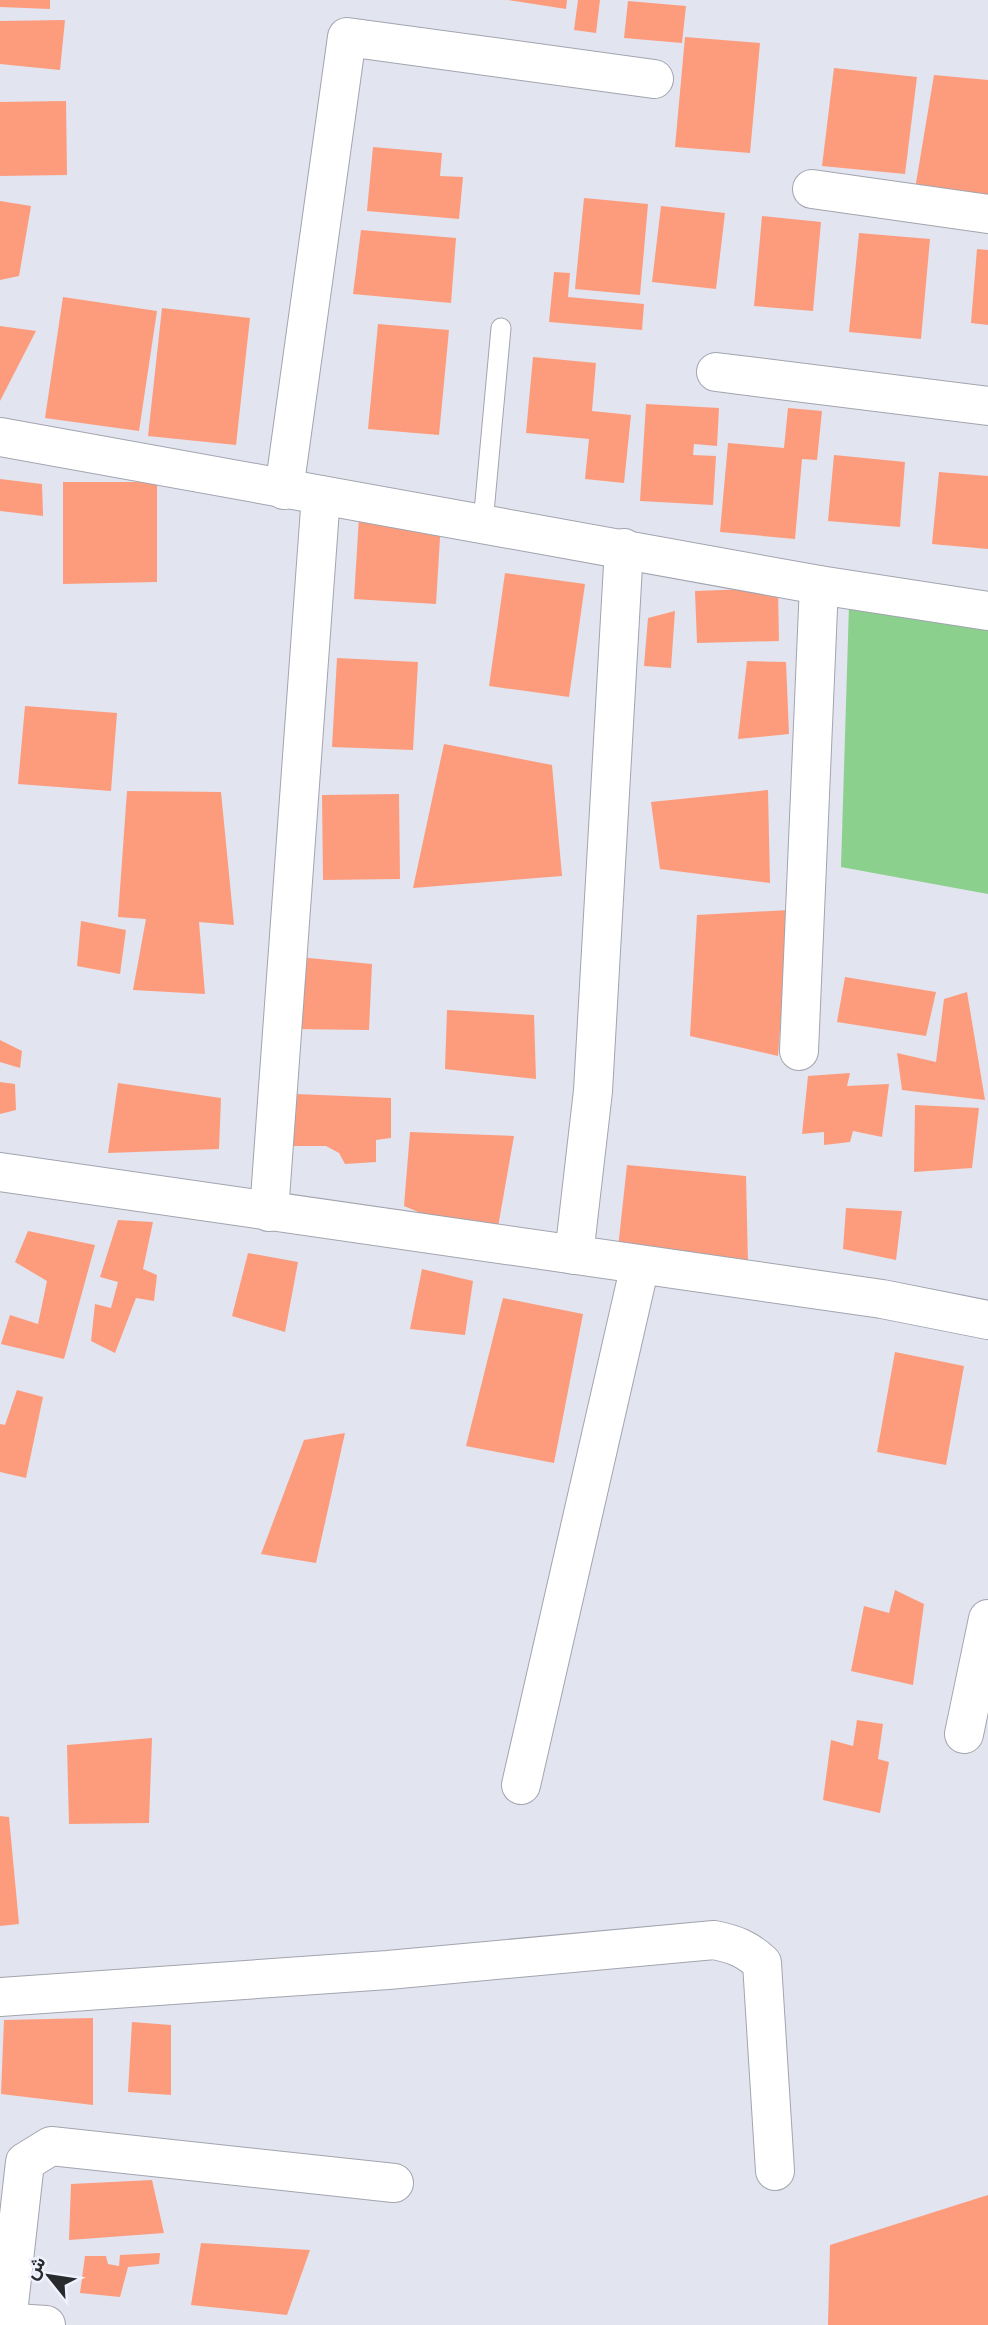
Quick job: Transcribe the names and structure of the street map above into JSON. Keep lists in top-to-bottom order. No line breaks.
{"north":"top left"}
